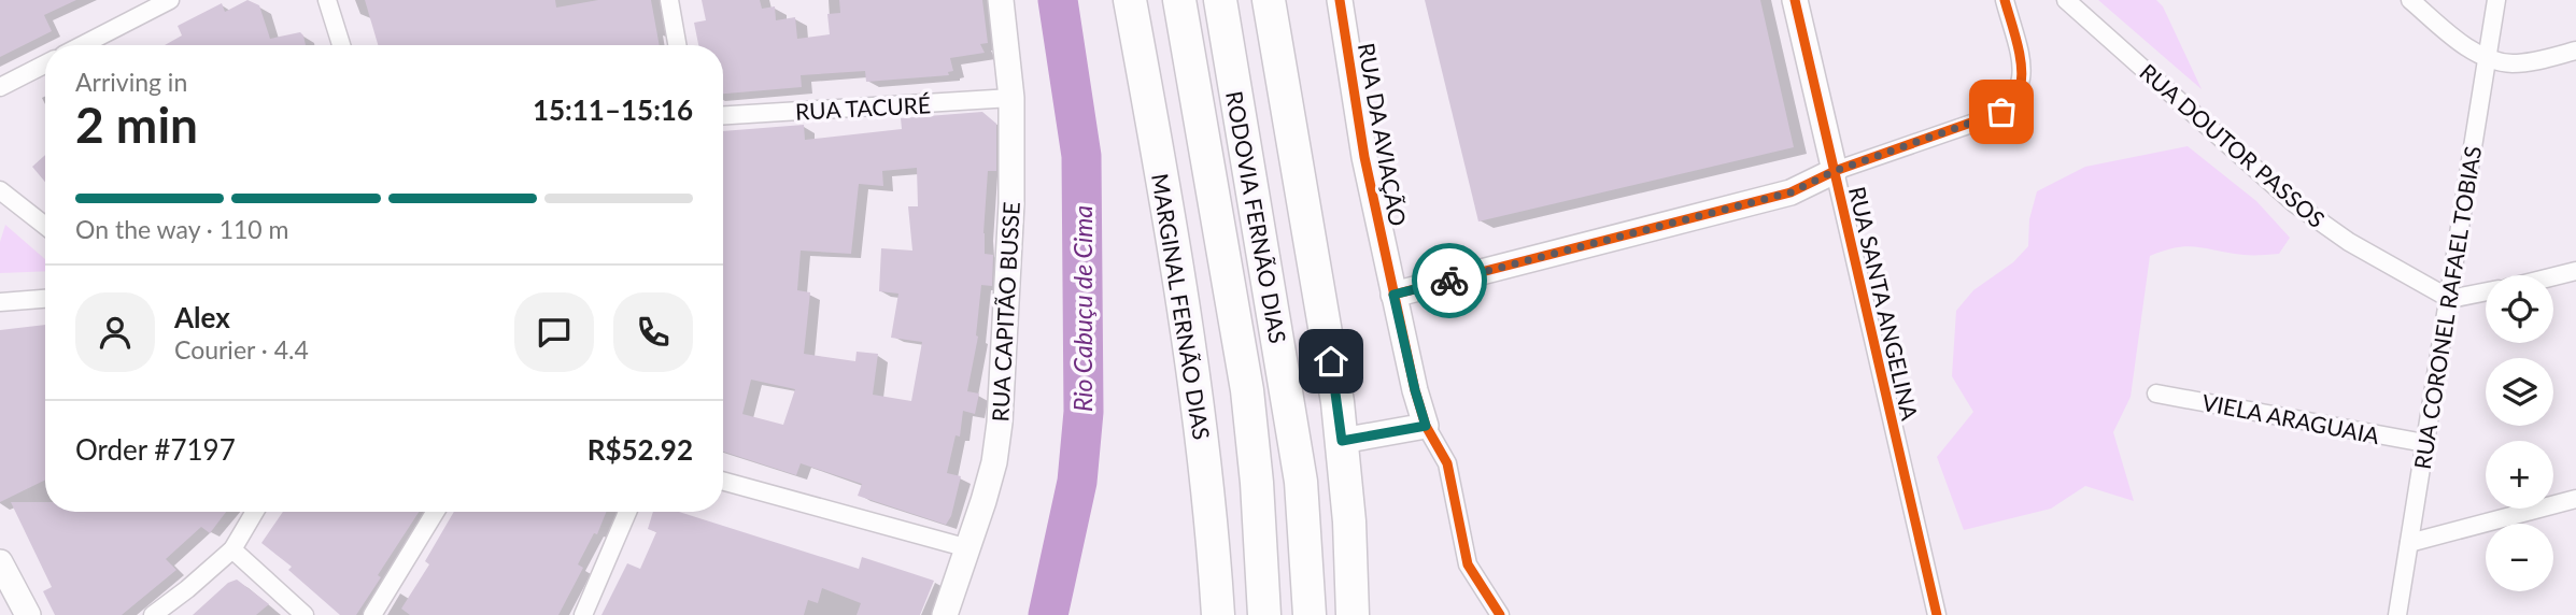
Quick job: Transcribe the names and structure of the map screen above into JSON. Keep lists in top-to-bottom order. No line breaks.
{"streets":{"highway":["RODOVIA FERNÃO DIAS","MARGINAL FERNÃO DIAS"],"street":["RUA TACURÉ","RUA DA AVIAÇÃO","RUA DOUTOR PASSOS","RUA SANTA ANGELINA","RUA CORONEL RAFAEL TOBIAS","RUA CAPITÃO BUSSE","VIELA ARAGUAIA"]},"crossings":[["RUA TACURÉ","RUA CAPITÃO BUSSE"],["RUA DOUTOR PASSOS","RUA CORONEL RAFAEL TOBIAS"],["RUA CORONEL RAFAEL TOBIAS","VIELA ARAGUAIA"]],"water":["Rio Cabuçu de Cima"],"page":{"heading":["2 min","Arriving in","15:11–15:16"],"panel":["Alex","Courier · 4.4","Order #7197","R$52.92"],"bar":"On the way · 110 m","map_buttons":["+","−"]}}
